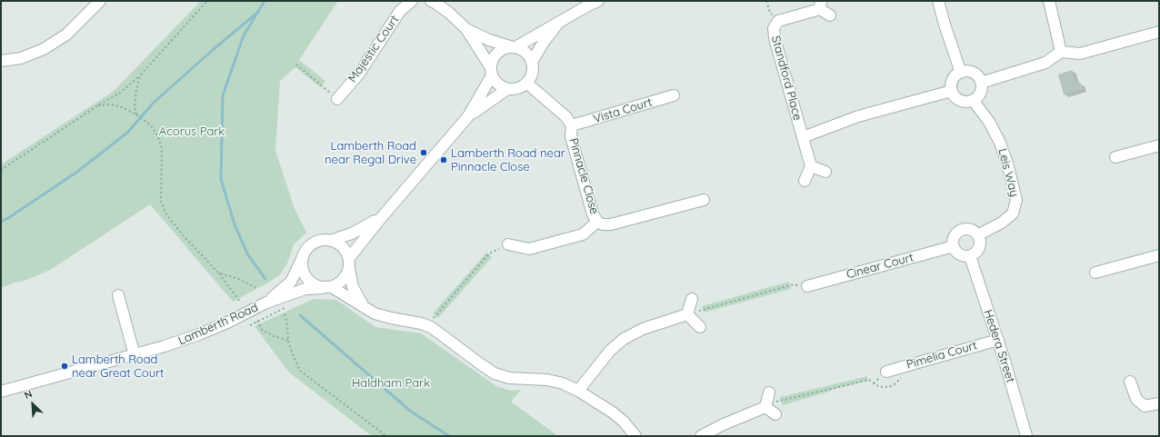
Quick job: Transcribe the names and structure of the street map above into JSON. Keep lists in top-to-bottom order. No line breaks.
{"streets":{"street":["Majestic Court","Standford Place","Vista Court","Leis Way","Pinnacle Close","Cinear Court","Lamberth Road","Hedera Street","Pimelia Court"]},"crossings":[["Standford Place","Leis Way"],["Vista Court","Pinnacle Close"],["Leis Way","Cinear Court"],["Leis Way","Hedera Street"],["Pinnacle Close","Lamberth Road"],["Cinear Court","Hedera Street"],["Hedera Street","Pimelia Court"]],"parks":["Acorus Park","Haldham Park"],"places":["Lamberth Road near Regal Drive","Lamberth Road near Pinnacle Close","Lamberth Road near Great Court"],"north":"top left"}
